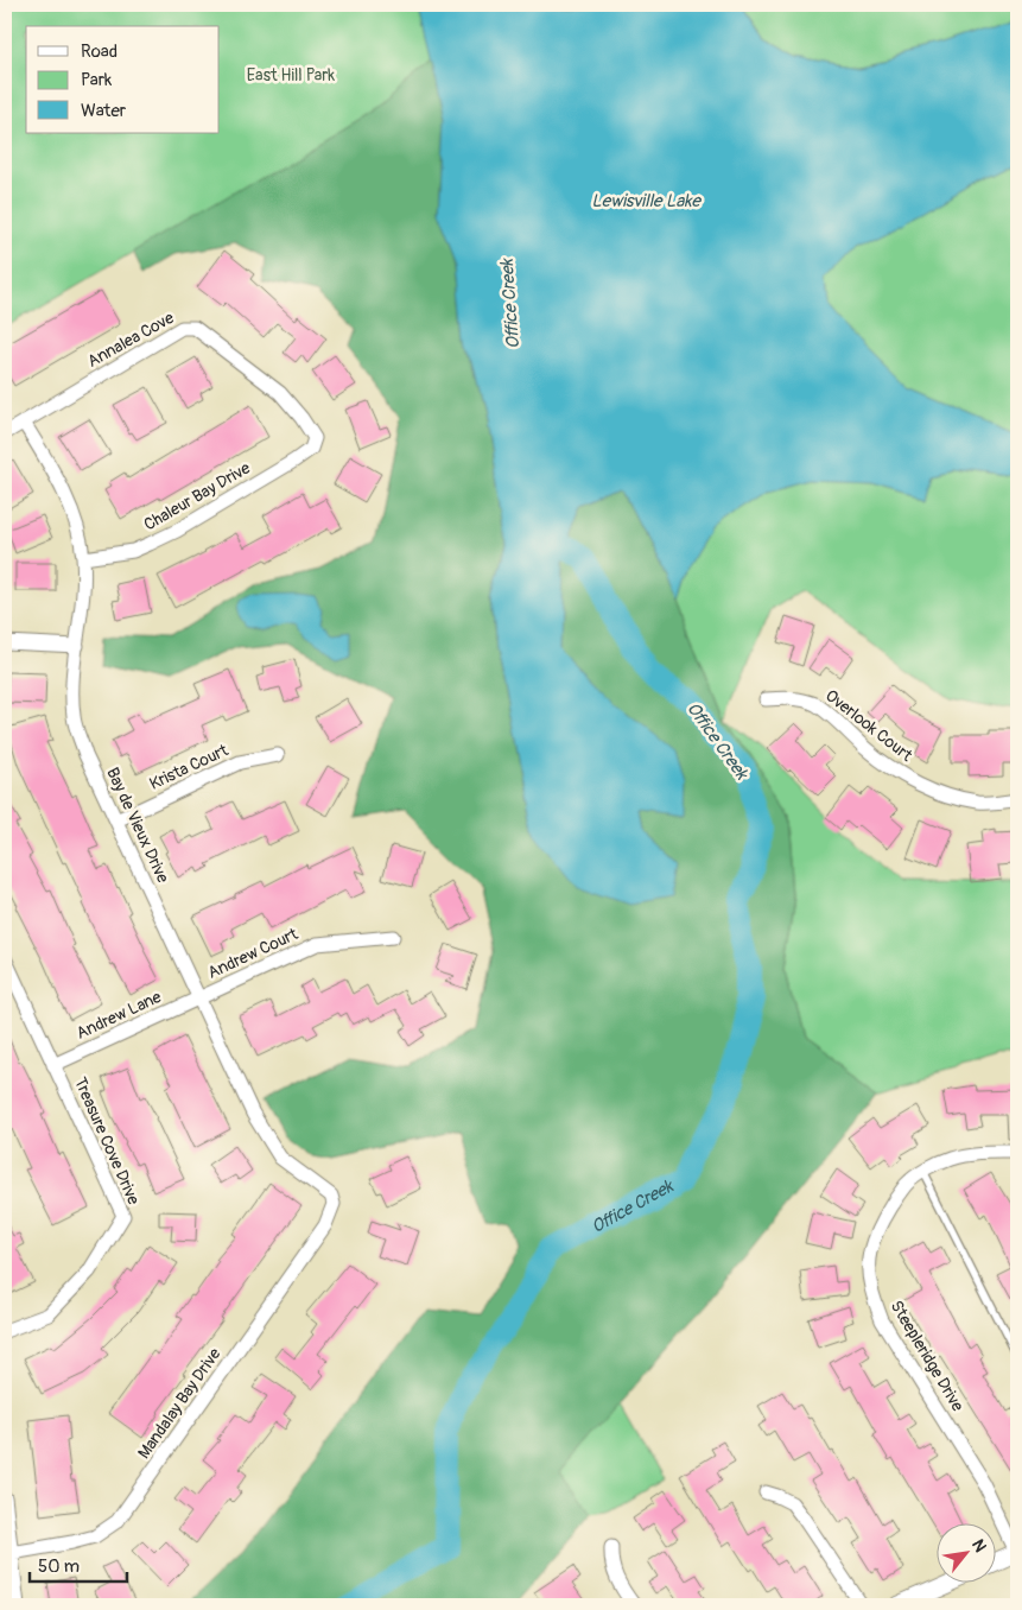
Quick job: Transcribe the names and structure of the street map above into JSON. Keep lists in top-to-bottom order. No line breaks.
{"streets":{"street":["Annalea Cove","Chaleur Bay Drive","Overlook Court","Krista Court","Bay de Vieux Drive","Andrew Court","Andrew Lane","Treasure Cove Drive","Steepleridge Drive","Mandalay Bay Drive"]},"crossings":[["Annalea Cove","Chaleur Bay Drive"],["Annalea Cove","Bay de Vieux Drive"],["Chaleur Bay Drive","Bay de Vieux Drive"],["Krista Court","Bay de Vieux Drive"],["Bay de Vieux Drive","Andrew Court"],["Bay de Vieux Drive","Andrew Lane"],["Bay de Vieux Drive","Mandalay Bay Drive"],["Andrew Court","Andrew Lane"],["Andrew Lane","Treasure Cove Drive"]],"water":["Lewisville Lake","Office Creek"],"parks":["East Hill Park"],"legend":["Road","Park","Water"],"scale_bar":"50 m","north":"top right"}
